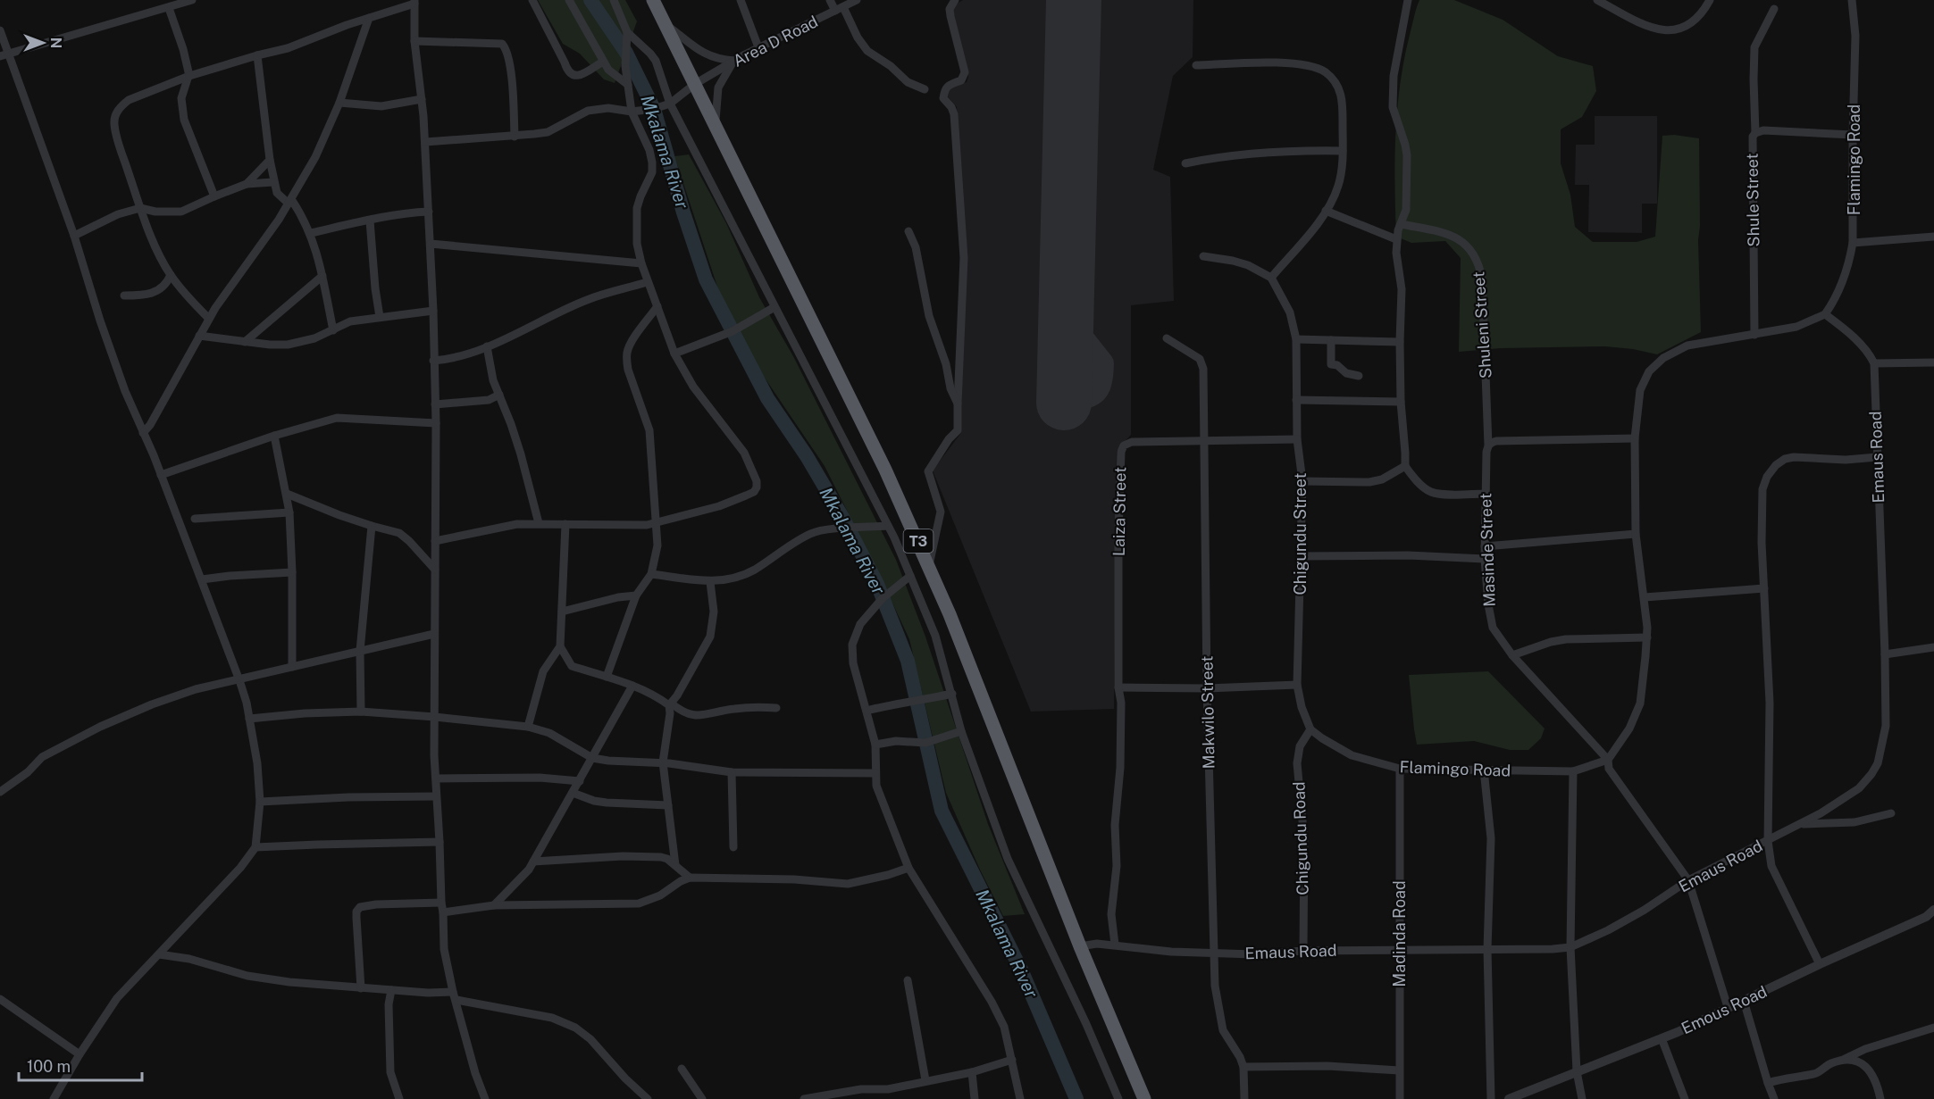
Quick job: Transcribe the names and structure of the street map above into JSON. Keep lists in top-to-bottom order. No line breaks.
{"streets":{"highway":["T3"],"street":["Area D Road","Flamingo Road","Shule Street","Shuleni Street","Emaus Road","Laiza Street","Chigundu Street","Masinde Street","Makwilo Street","Chigundu Road","Madinda Road","Emous Road"]},"crossings":[["Area D Road","T3"],["Flamingo Road","Shule Street"],["Flamingo Road","Chigundu Street"],["Flamingo Road","Masinde Street"],["Flamingo Road","Chigundu Road"],["Flamingo Road","Madinda Road"],["Shuleni Street","Masinde Street"],["Emaus Road","Laiza Street"],["Emaus Road","T3"],["Emaus Road","Masinde Street"],["Emaus Road","Makwilo Street"],["Emaus Road","Chigundu Road"],["Emaus Road","Madinda Road"],["Laiza Street","Chigundu Street"],["Laiza Street","Makwilo Street"],["Chigundu Street","Chigundu Road"],["Masinde Street","Emous Road"]],"water":["Mkalama River"],"scale_bar":"100 m","north":"right"}
